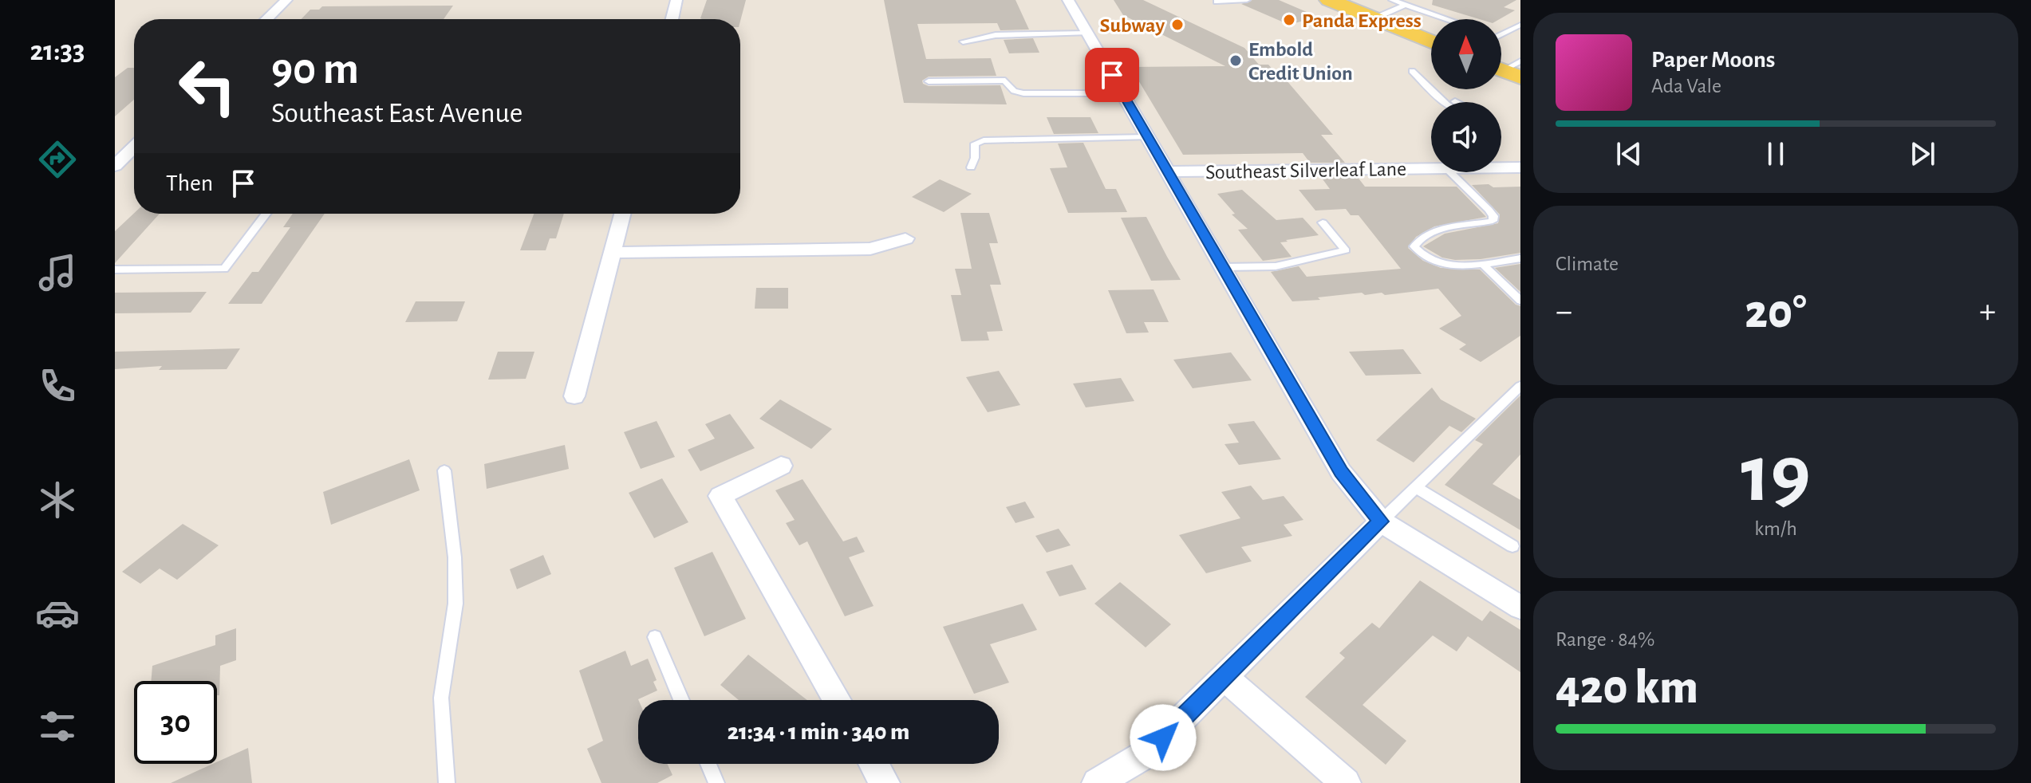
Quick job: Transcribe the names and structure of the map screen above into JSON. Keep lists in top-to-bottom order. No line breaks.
{"streets":{"street":["Southeast Silverleaf Lane"]},"places":["Panda Express","Subway","Embold Credit Union"],"north":"top","page":{"tabs":"21:33","turn":["90 m","Southeast East Avenue"],"song":["Paper Moons","Ada Vale"],"then":"Then","tile":["Climate",["19","km/h"],["Range · 84%","420 km"]],"heat":["−","20°","+"],"limit":"30","trip":"21:34 · 1 min · 340 m"}}
